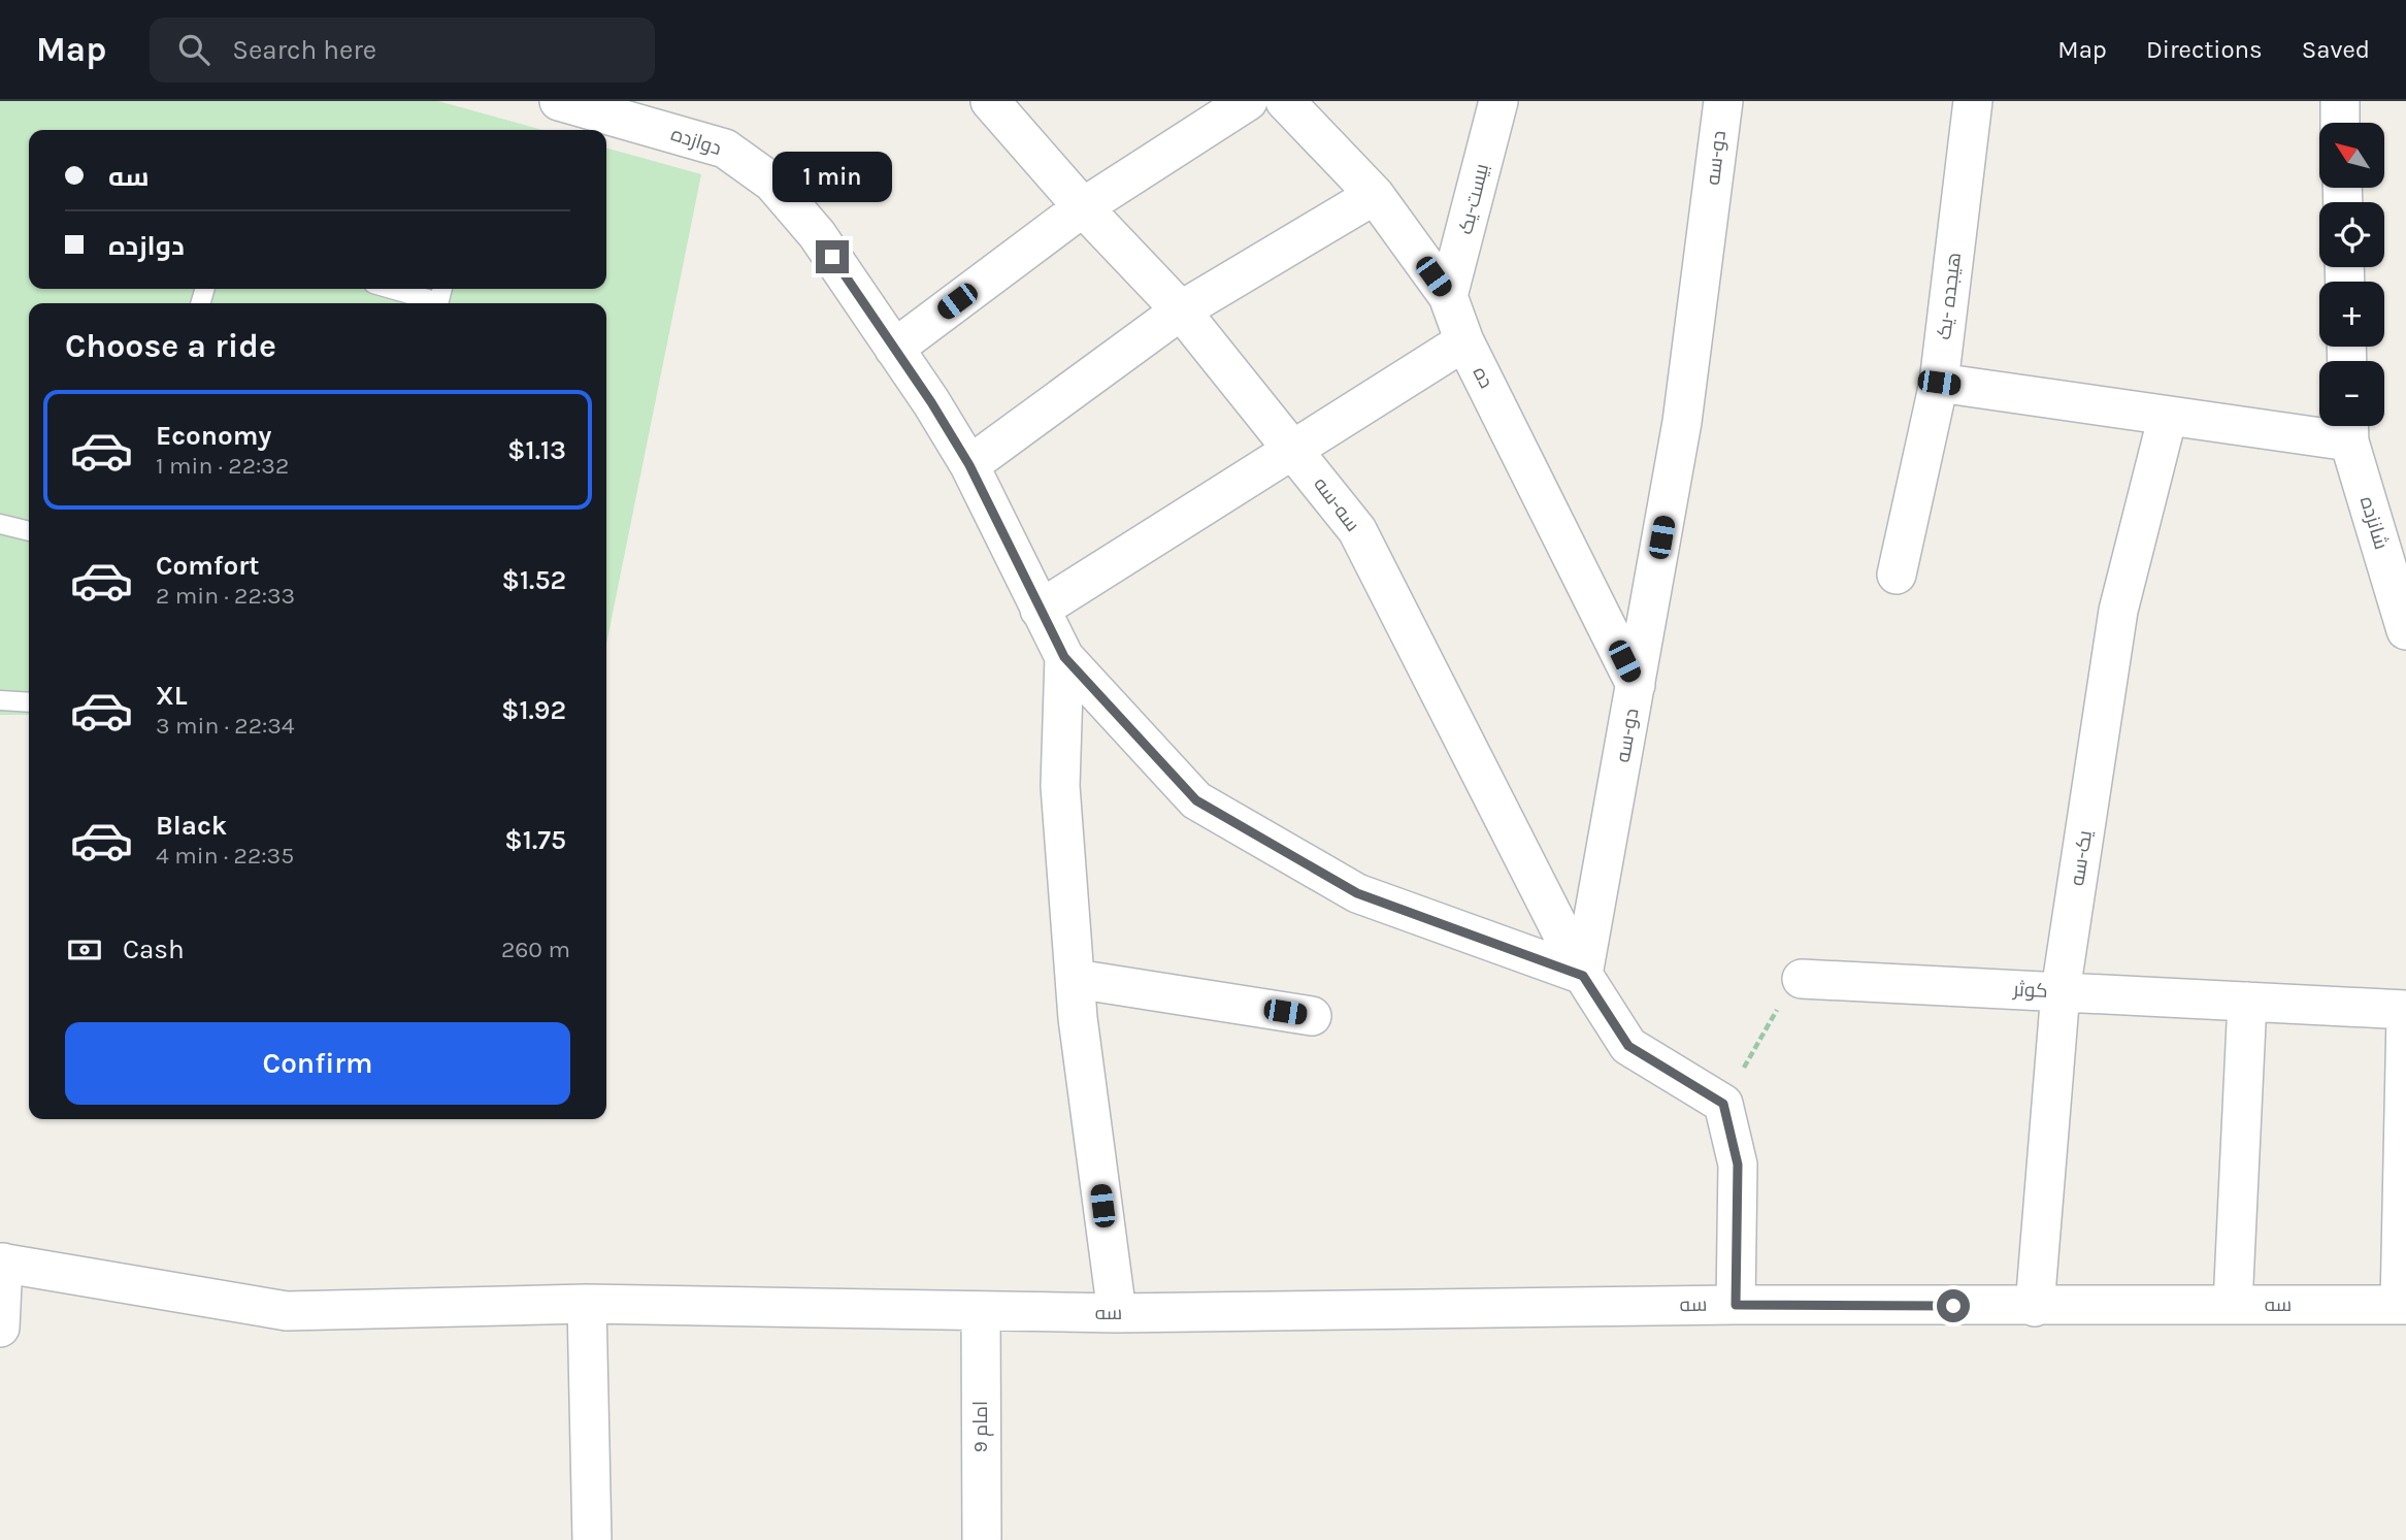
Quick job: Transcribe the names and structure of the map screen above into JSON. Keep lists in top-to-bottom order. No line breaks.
{"streets":{"street":["دوازده","دو-سه","بیست-یک","هیجده -یک","ده","سه-سه","شانزده","یک-سه","کوثر","سه","امام 9"]},"crossings":[["دوازده","دو-سه"],["دوازده","سه-سه"],["دو-سه","ده"],["دو-سه","سه-سه"],["بیست-یک","ده"],["یک-سه","کوثر"],["یک-سه","سه"],["سه","امام 9"]],"north":"top left","page":{"header":"Map","search":"Search here","nav":["Map","Directions","Saved"],"map_buttons":["+","−"],"banner":["سه","دوازده"],"bubble":"1 min","heading":"Choose a ride","list":[{"name":"Economy","note":"1 min · 22:32","value":"$1.13"},{"name":"Comfort","note":"2 min · 22:33","value":"$1.52"},{"name":"XL","note":"3 min · 22:34","value":"$1.92"},{"name":"Black","note":"4 min · 22:35","value":"$1.75"}],"pay":["Cash","260 m"],"buttons":"Confirm"}}
